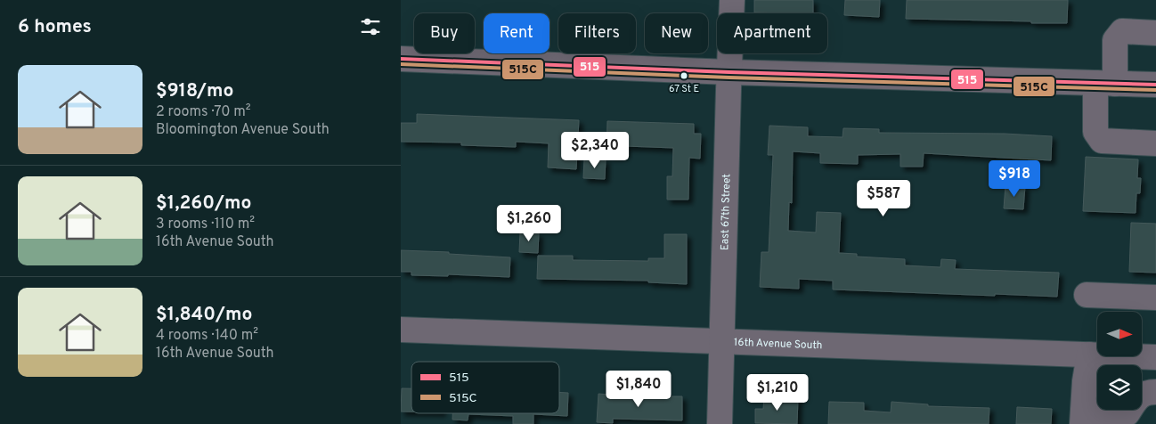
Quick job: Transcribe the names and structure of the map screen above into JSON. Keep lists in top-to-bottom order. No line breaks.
{"streets":{"street":["East 67th Street","16th Avenue South"]},"crossings":[["East 67th Street","16th Avenue South"]],"places":["67 St E"],"lines":["transit line 515","transit line 515C"],"legend":["515","515C"],"north":"right","page":{"heading":"6 homes","chip":["Buy","Rent","Filters","New","Apartment"],"list":[{"name":"$918/mo","note":"2 rooms · 70 m² · Bloomington Avenue South"},{"name":"$1,260/mo","note":"3 rooms · 110 m² · 16th Avenue South"},{"name":"$1,840/mo","note":"4 rooms · 140 m² · 16th Avenue South"}],"price":["$2,340","$918","$587","$1,260","$1,840","$1,210"]}}
